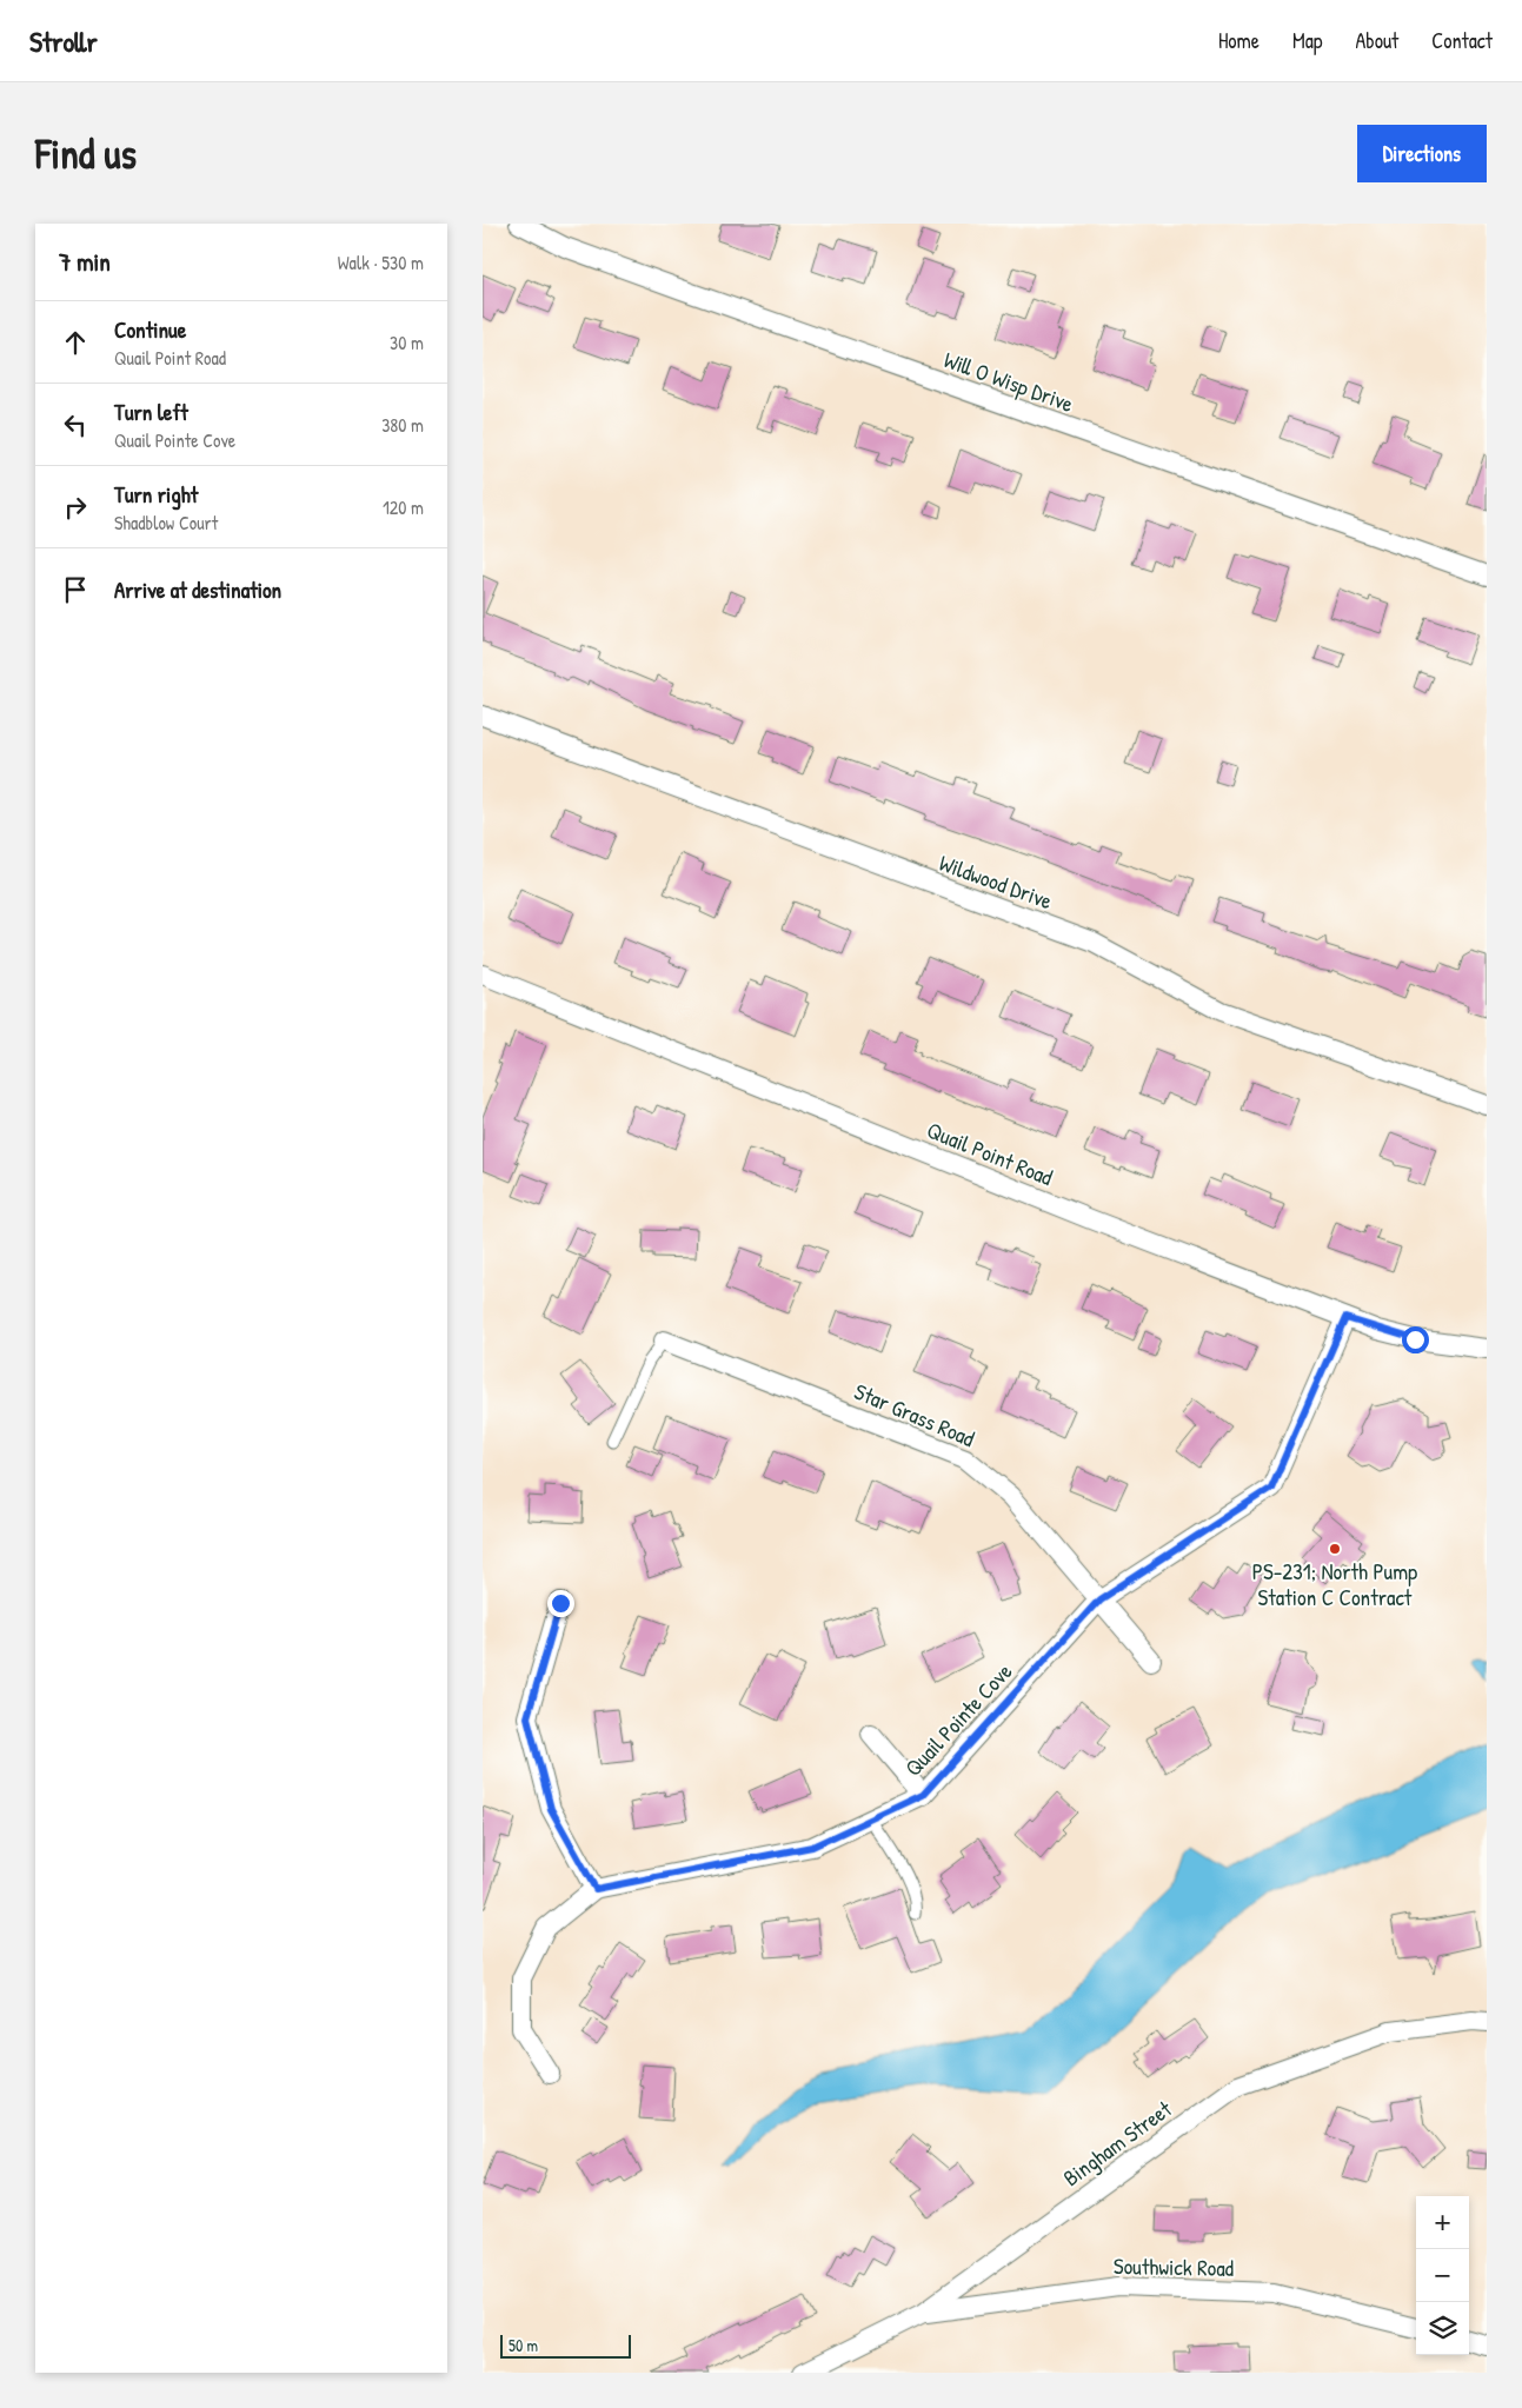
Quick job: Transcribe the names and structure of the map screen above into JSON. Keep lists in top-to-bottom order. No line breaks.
{"streets":{"street":["Will O Wisp Drive","Wildwood Drive","Quail Point Road","Star Grass Road","Quail Pointe Cove","Bingham Street","Southwick Road"]},"crossings":[["Quail Point Road","Quail Pointe Cove"],["Star Grass Road","Quail Pointe Cove"],["Bingham Street","Southwick Road"]],"places":["PS-231; North Pump Station C Contract"],"scale_bar":"50 m","page":{"header":"Strollr","nav":["Home","Map","About","Contact"],"buttons":"Directions","title":"Find us","heading":["7 min","Walk · 530 m"],"list":[["Continue","Quail Point Road","30 m"],["Turn left","Quail Pointe Cove","380 m"],["Turn right","Shadblow Court","120 m"],"Arrive at destination"],"map_buttons":["+","−"],"scale":"50 m"}}
